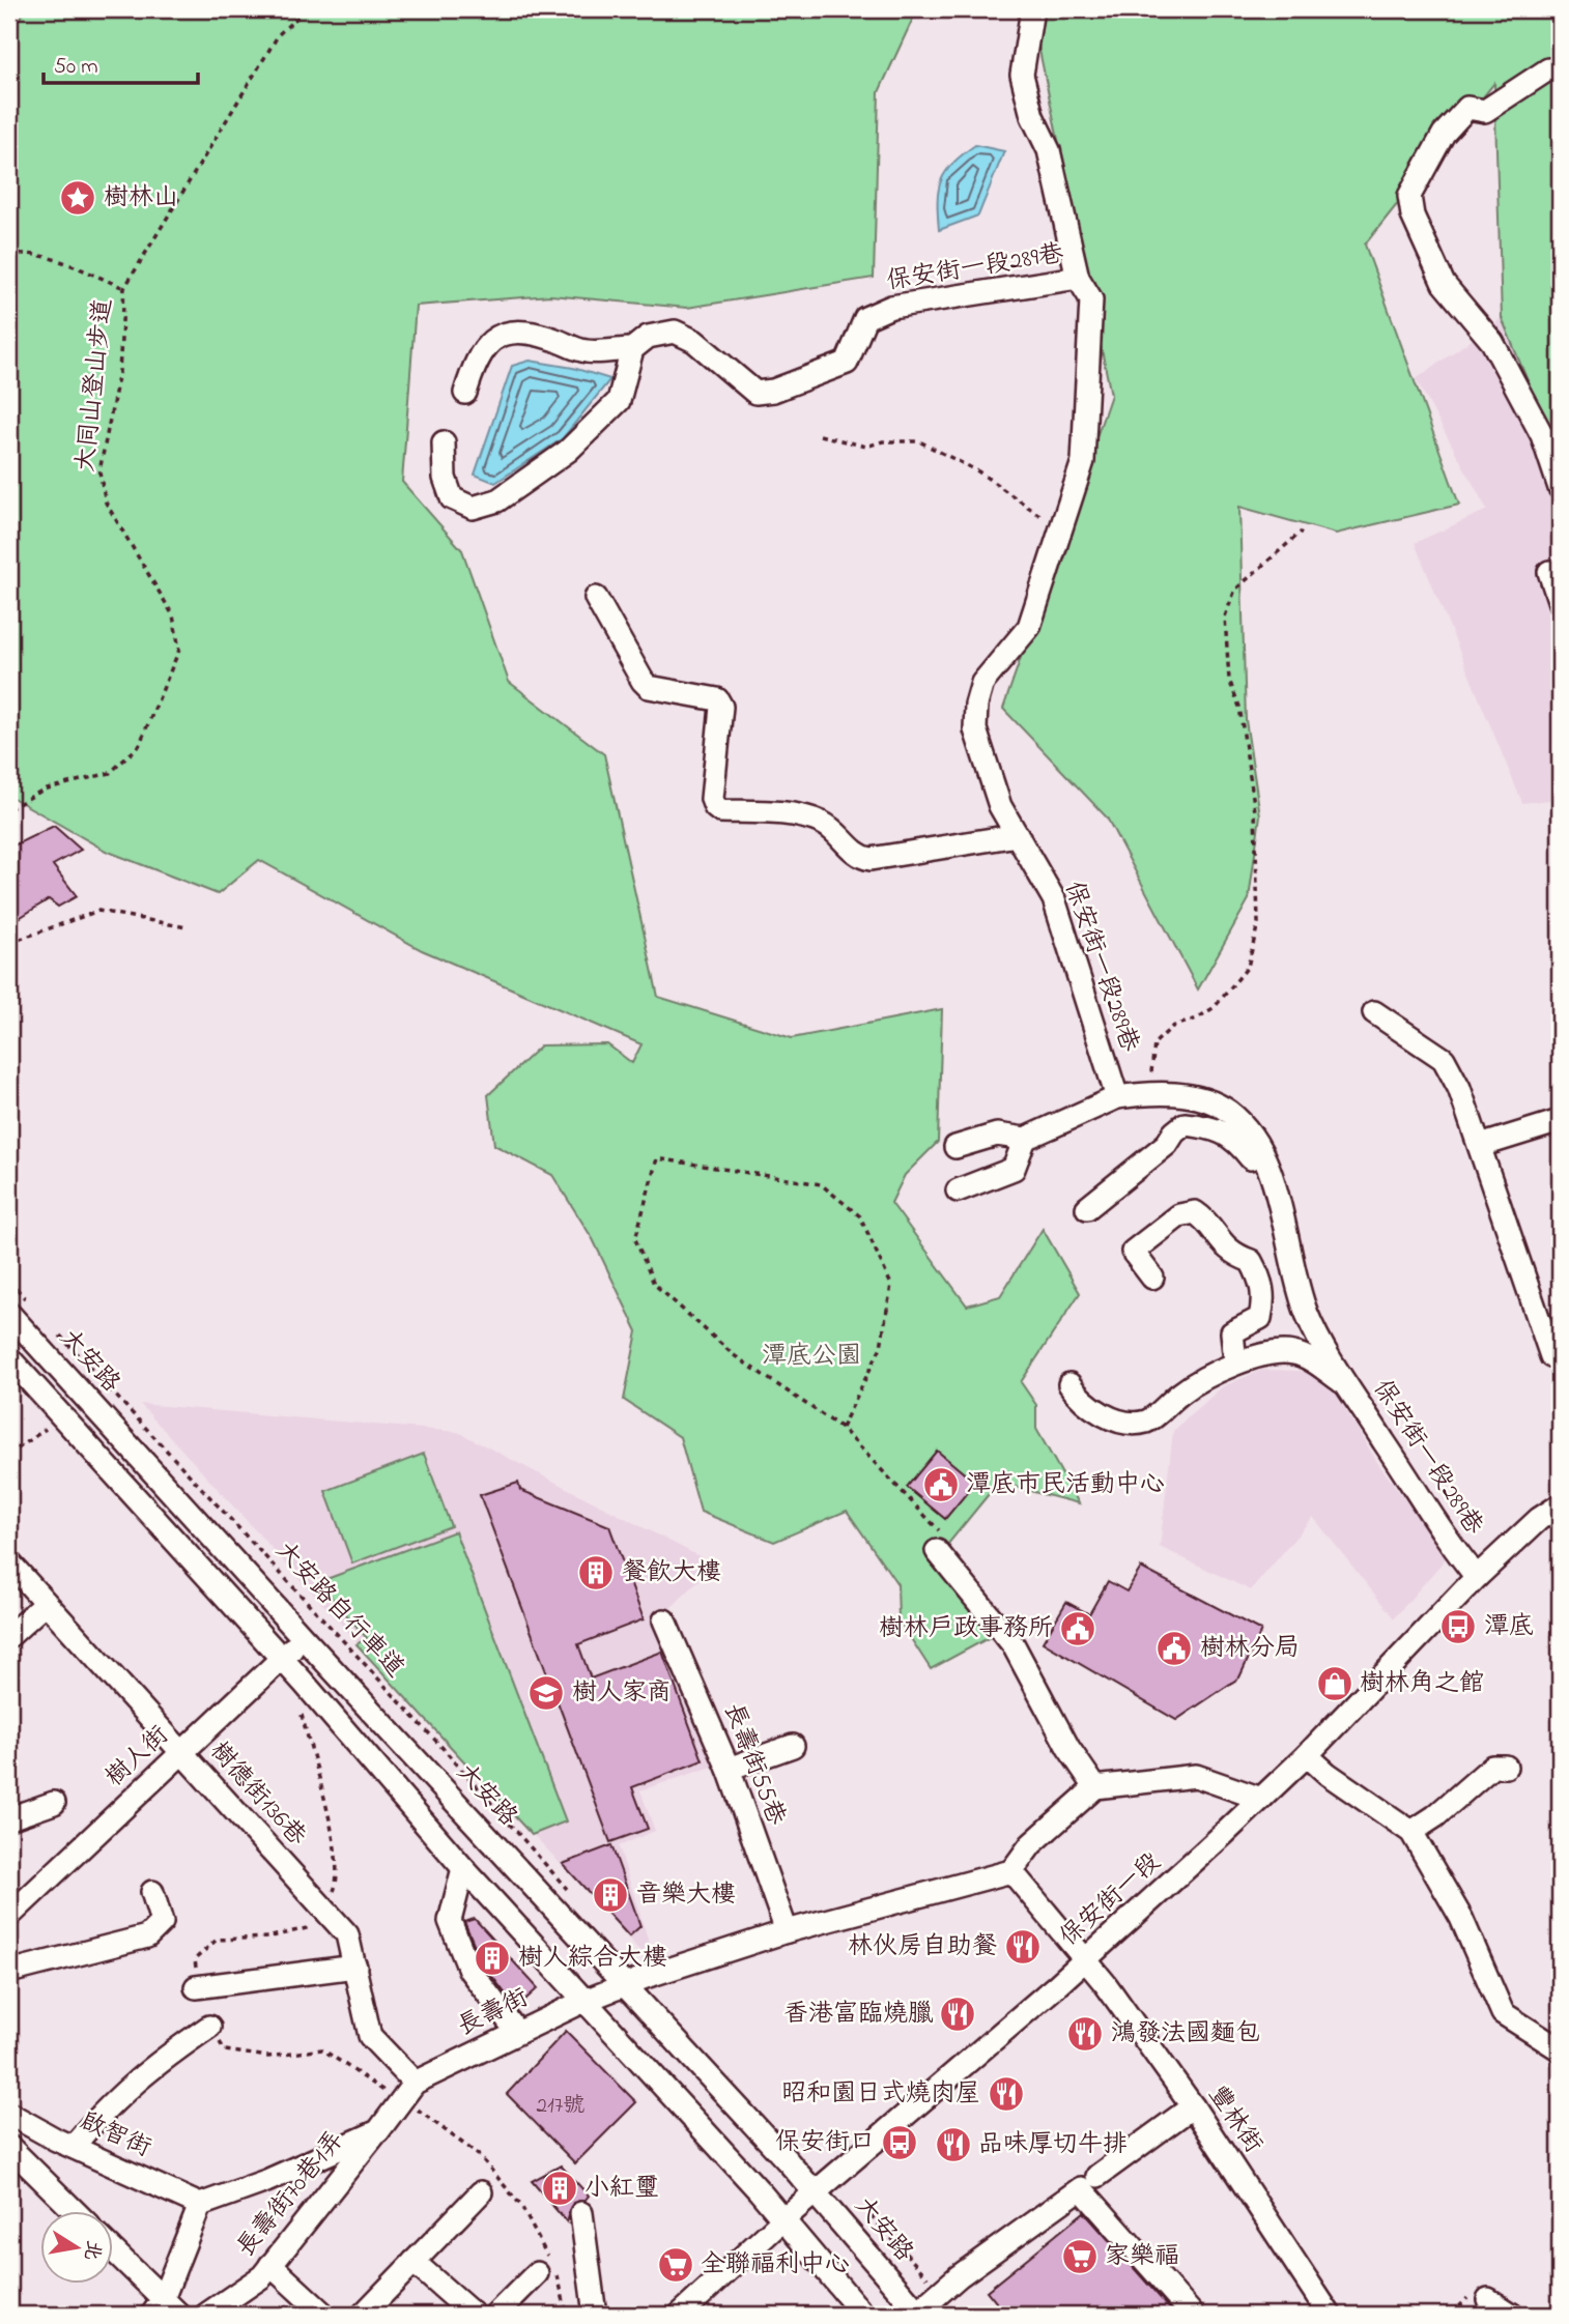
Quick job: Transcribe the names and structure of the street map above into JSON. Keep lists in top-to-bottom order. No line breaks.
{"streets":{"street":["保安街一段289巷","大安路","樹人街","長壽街55巷","樹德街136巷","保安街一段","長壽街","豐林街","啟智街","長壽街70巷1弄"],"path":["大同山登山步道","大安路自行車道"]},"crossings":[["保安街一段289巷","保安街一段"],["大安路","樹人街"],["大安路","保安街一段"],["大安路","長壽街"],["樹人街","樹德街136巷"],["長壽街55巷","長壽街"],["保安街一段","豐林街"],["長壽街","啟智街"],["長壽街","長壽街70巷1弄"]],"parks":["潭底公園"],"places":{"place":["樹林山"],"public building":["潭底市民活動中心","樹林戶政事務所","樹林分局"],"building":["餐飲大樓","音樂大樓","樹人綜合大樓","小紅璽"],"bus stop":["潭底","保安街口"],"shop":["樹林角之館"],"school or university":["樹人家商"],"restaurant":["林伙房自助餐","香港富臨燒臘","鴻發法國麵包","昭和園日式燒肉屋","品味厚切牛排"],"supermarket":["家樂福","全聯福利中心"]},"house_numbers":["217號"],"scale_bar":"50 m","north":"right"}
